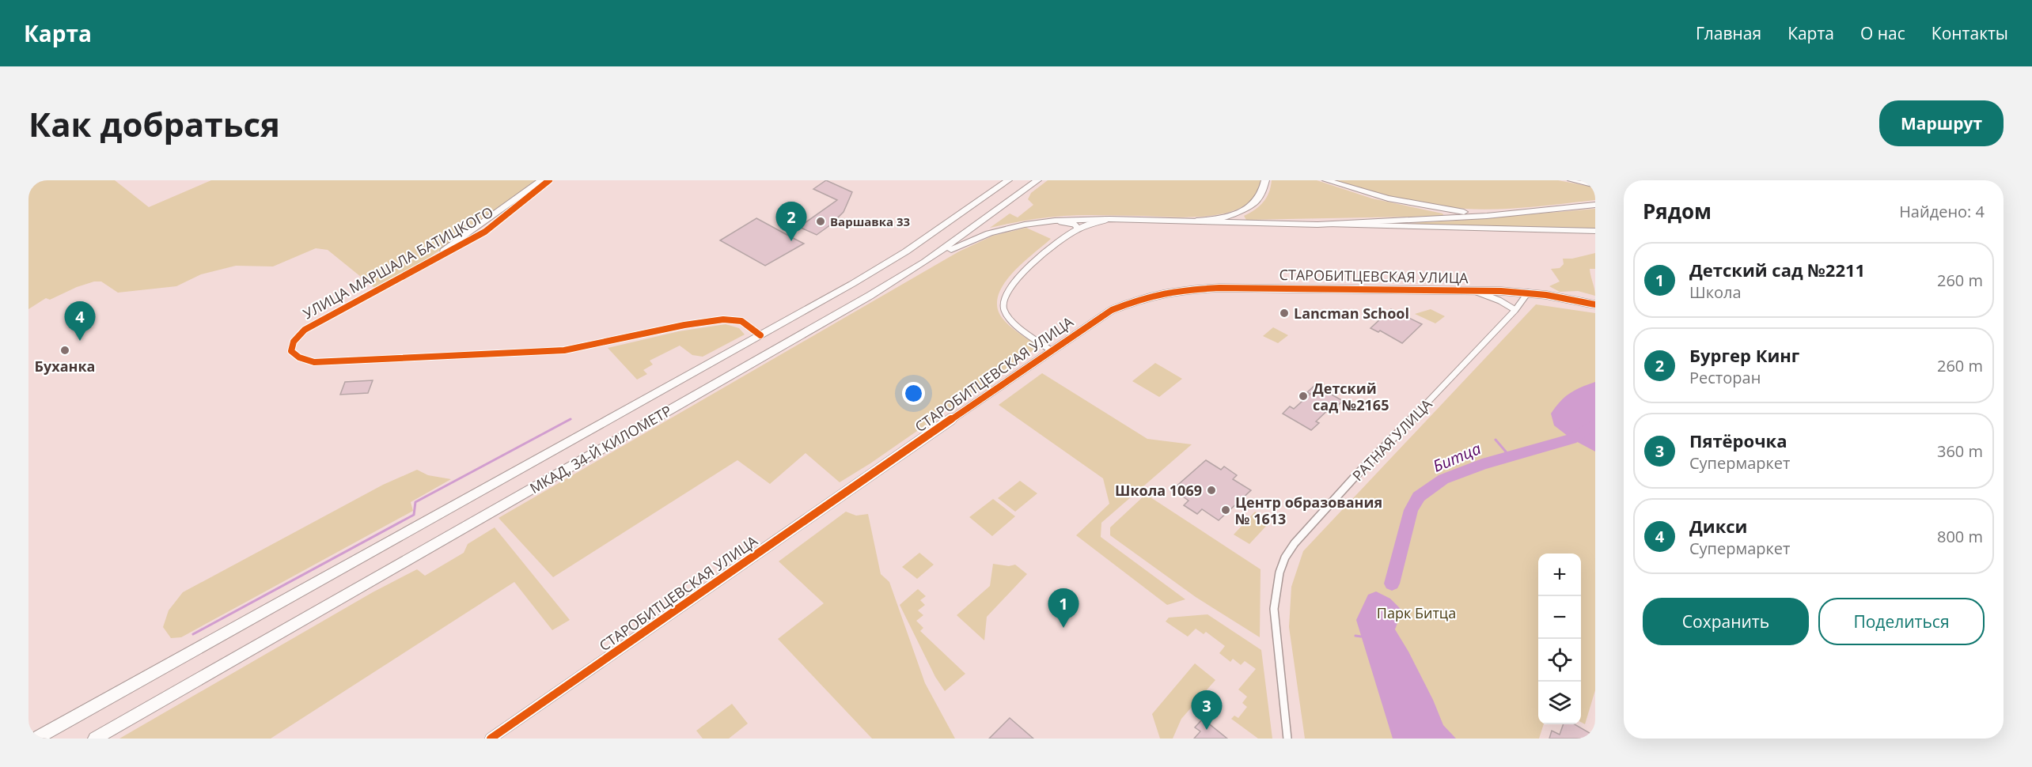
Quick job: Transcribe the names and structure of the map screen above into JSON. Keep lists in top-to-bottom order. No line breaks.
{"streets":{"main road":["МКАД, 34-Й КИЛОМЕТР"],"street":["УЛИЦА МАРШАЛА БАТИЦКОГО","СТАРОБИТЦЕВСКАЯ УЛИЦА","РАТНАЯ УЛИЦА"]},"crossings":[["УЛИЦА МАРШАЛА БАТИЦКОГО","МКАД, 34-Й КИЛОМЕТР"],["СТАРОБИТЦЕВСКАЯ УЛИЦА","РАТНАЯ УЛИЦА"]],"water":["Битца"],"parks":["Парк Битца"],"places":["Варшавка 33","Lancman School","Буханка","Детский сад №2165","Школа 1069","Центр образования № 1613"],"page":{"header":"Карта","nav":["Главная","Карта","О нас","Контакты"],"buttons":["Маршрут",["Сохранить","Поделиться"]],"title":"Как добраться","heading":["Рядом","Найдено: 4"],"pins":["2","4","1","3"],"list":[{"mark":"1","name":"Детский сад №2211","note":"Школа","value":"260 m"},{"mark":"2","name":"Бургер Кинг","note":"Ресторан","value":"260 m"},{"mark":"3","name":"Пятёрочка","note":"Супермаркет","value":"360 m"},{"mark":"4","name":"Дикси","note":"Супермаркет","value":"800 m"}],"map_buttons":["+","−"]}}
